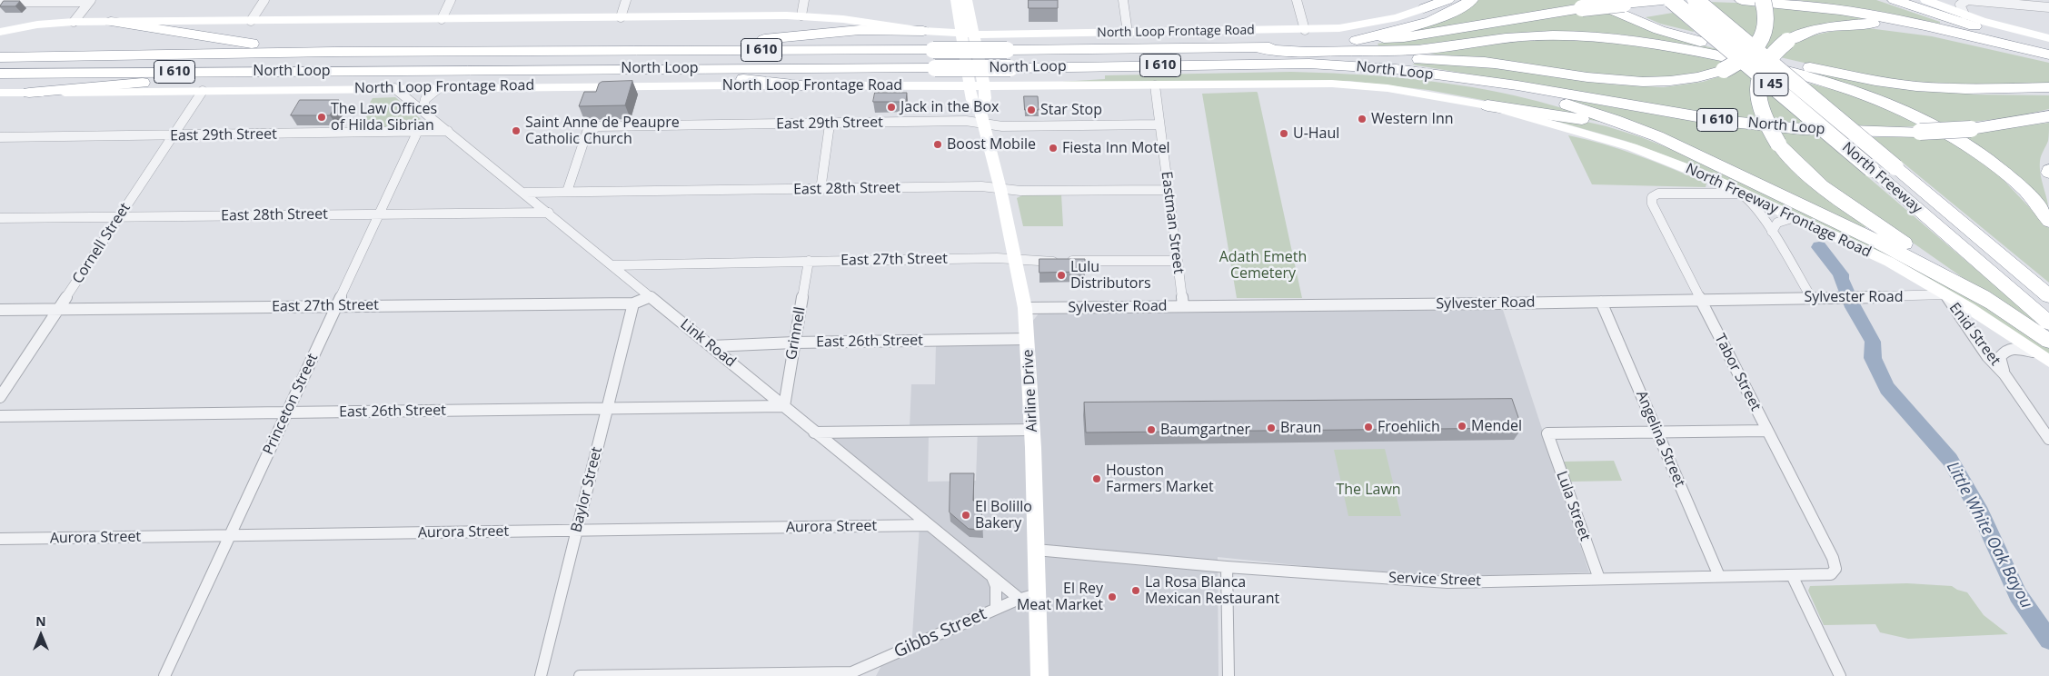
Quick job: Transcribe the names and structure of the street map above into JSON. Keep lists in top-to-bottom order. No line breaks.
{"streets":{"highway":["I 610","North Loop","I 45","North Freeway"],"main road":["North Loop Frontage Road","North Freeway Frontage Road","Airline Drive"],"street":["East 29th Street","East 28th Street","Eastman Street","Cornell Street","East 27th Street","Sylvester Road","Grinnell","Enid Street","East 26th Street","Link Road","Tabor Street","Princeton Street","Angelina Street","Baylor Street","Lula Street","Aurora Street","Service Street","Gibbs Street"]},"crossings":[["North Loop Frontage Road","North Freeway Frontage Road"],["North Loop Frontage Road","Eastman Street"],["North Loop Frontage Road","Cornell Street"],["North Loop Frontage Road","Link Road"],["North Loop Frontage Road","Airline Drive"],["East 29th Street","East 28th Street"],["East 29th Street","Eastman Street"],["East 29th Street","Cornell Street"],["East 29th Street","Link Road"],["East 29th Street","Airline Drive"],["East 29th Street","Princeton Street"],["East 28th Street","Eastman Street"],["East 28th Street","Cornell Street"],["East 28th Street","Link Road"],["East 28th Street","Airline Drive"],["East 28th Street","Princeton Street"],["North Freeway Frontage Road","Sylvester Road"],["North Freeway Frontage Road","Enid Street"],["North Freeway Frontage Road","Tabor Street"],["Eastman Street","East 27th Street"],["Eastman Street","Sylvester Road"],["Cornell Street","East 27th Street"],["East 27th Street","Grinnell"],["East 27th Street","Link Road"],["East 27th Street","Airline Drive"],["East 27th Street","Princeton Street"],["East 27th Street","Baylor Street"],["Sylvester Road","Enid Street"],["Sylvester Road","Tabor Street"],["Sylvester Road","Airline Drive"],["Sylvester Road","Angelina Street"],["Grinnell","East 26th Street"],["Grinnell","Link Road"],["East 26th Street","Link Road"],["East 26th Street","Airline Drive"],["East 26th Street","Princeton Street"],["East 26th Street","Baylor Street"],["Link Road","Aurora Street"],["Link Road","Gibbs Street"],["Tabor Street","Service Street"],["Airline Drive","Service Street"],["Airline Drive","Gibbs Street"],["Princeton Street","Aurora Street"],["Angelina Street","Lula Street"],["Angelina Street","Service Street"],["Baylor Street","Aurora Street"],["Lula Street","Service Street"]],"water":["Little White Oak Bayou"],"parks":["Adath Emeth Cemetery","The Lawn"],"places":["Jack in the Box","Star Stop","The Law Offices of Hilda Sibrian","Western Inn","Saint Anne de Peaupre Catholic Church","U-Haul","Boost Mobile","Fiesta Inn Motel","Lulu Distributors","Mendel","Froehlich","Braun","Baumgartner","Houston Farmers Market","El Bolillo Bakery","La Rosa Blanca Mexican Restaurant","El Rey Meat Market"],"north":"top"}
